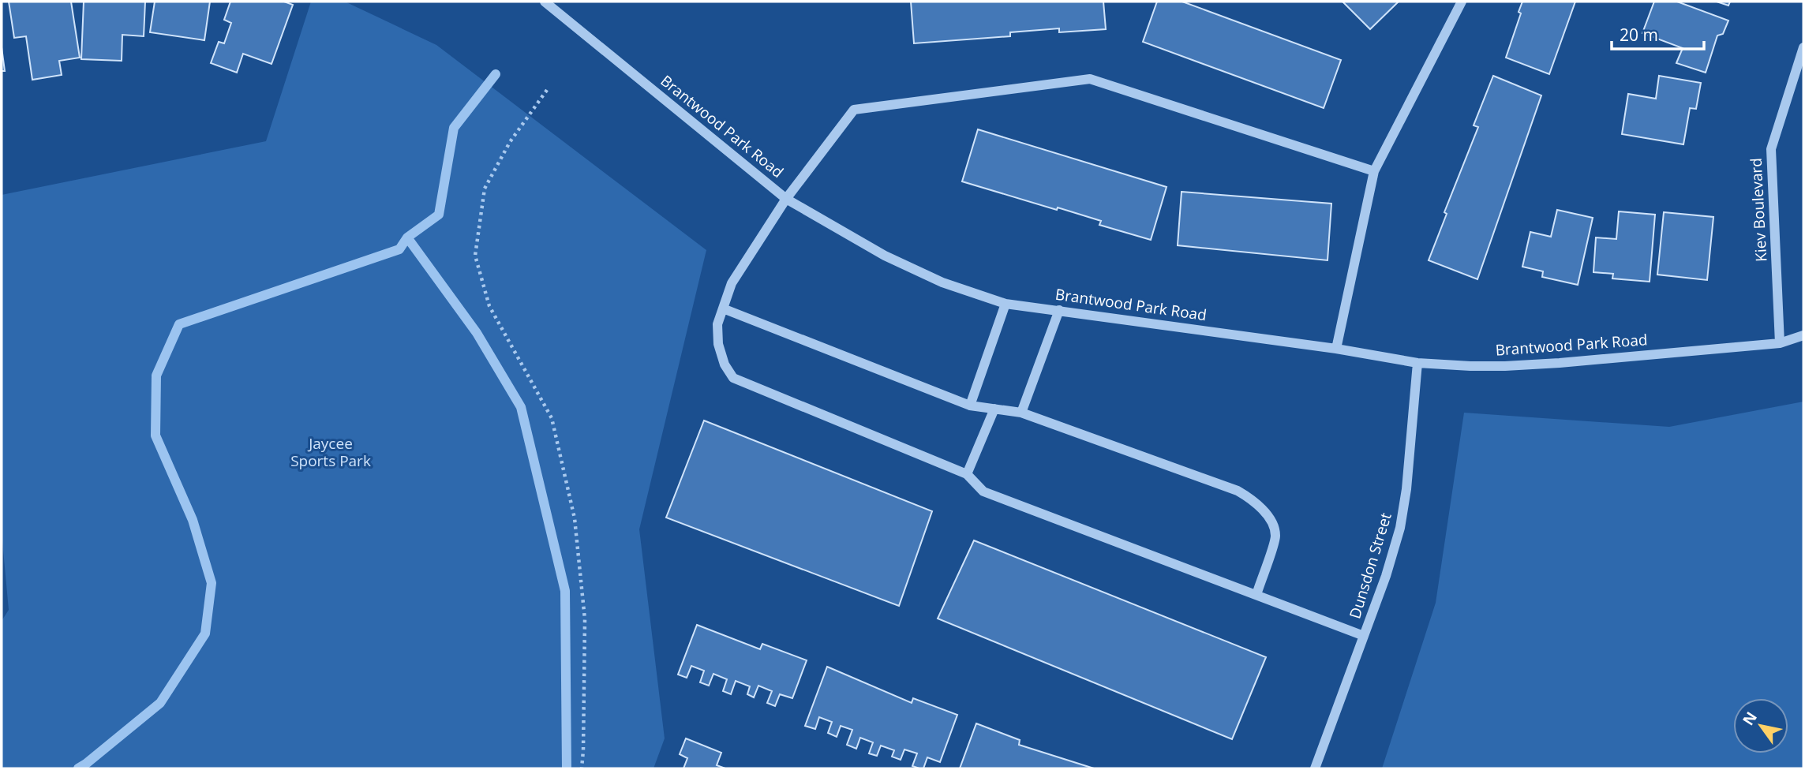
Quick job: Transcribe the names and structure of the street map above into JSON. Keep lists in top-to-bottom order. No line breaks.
{"streets":{"street":["Brantwood Park Road","Kiev Boulevard","Dunsdon Street"]},"crossings":[["Brantwood Park Road","Kiev Boulevard"],["Brantwood Park Road","Dunsdon Street"]],"parks":["Jaycee Sports Park"],"scale_bar":"20 m","north":"top left"}
